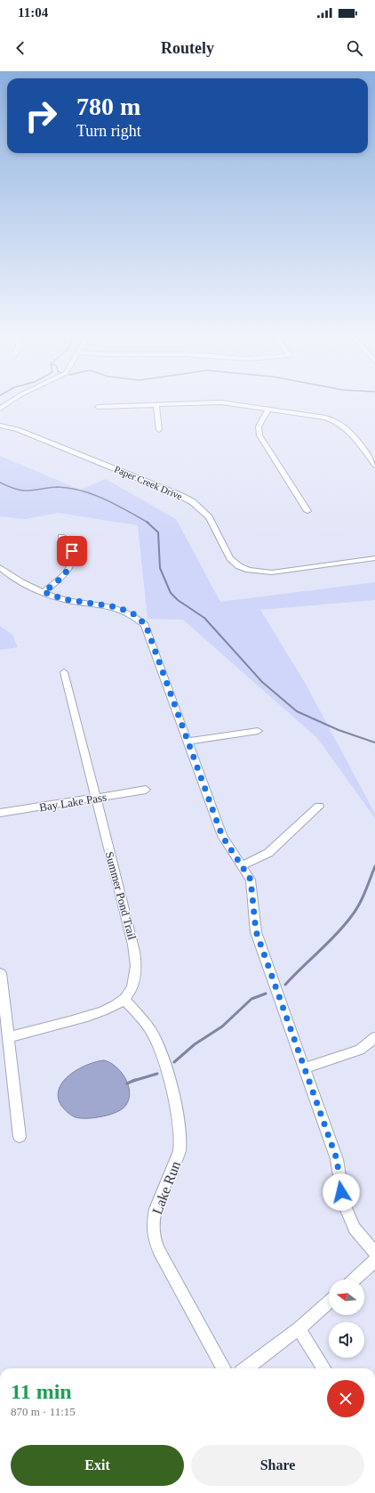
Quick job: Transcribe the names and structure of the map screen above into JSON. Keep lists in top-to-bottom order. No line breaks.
{"streets":{"street":["Paper Creek Drive","Bay Lake Pass","Summer Pond Trail","Lake Run"]},"crossings":[["Bay Lake Pass","Summer Pond Trail"],["Summer Pond Trail","Lake Run"]],"north":"left","page":{"status":"11:04","header":"Routely","turn":["780 m","Turn right"],"heading":["11 min","870 m · 11:15"],"buttons":["Exit","Share"]}}
